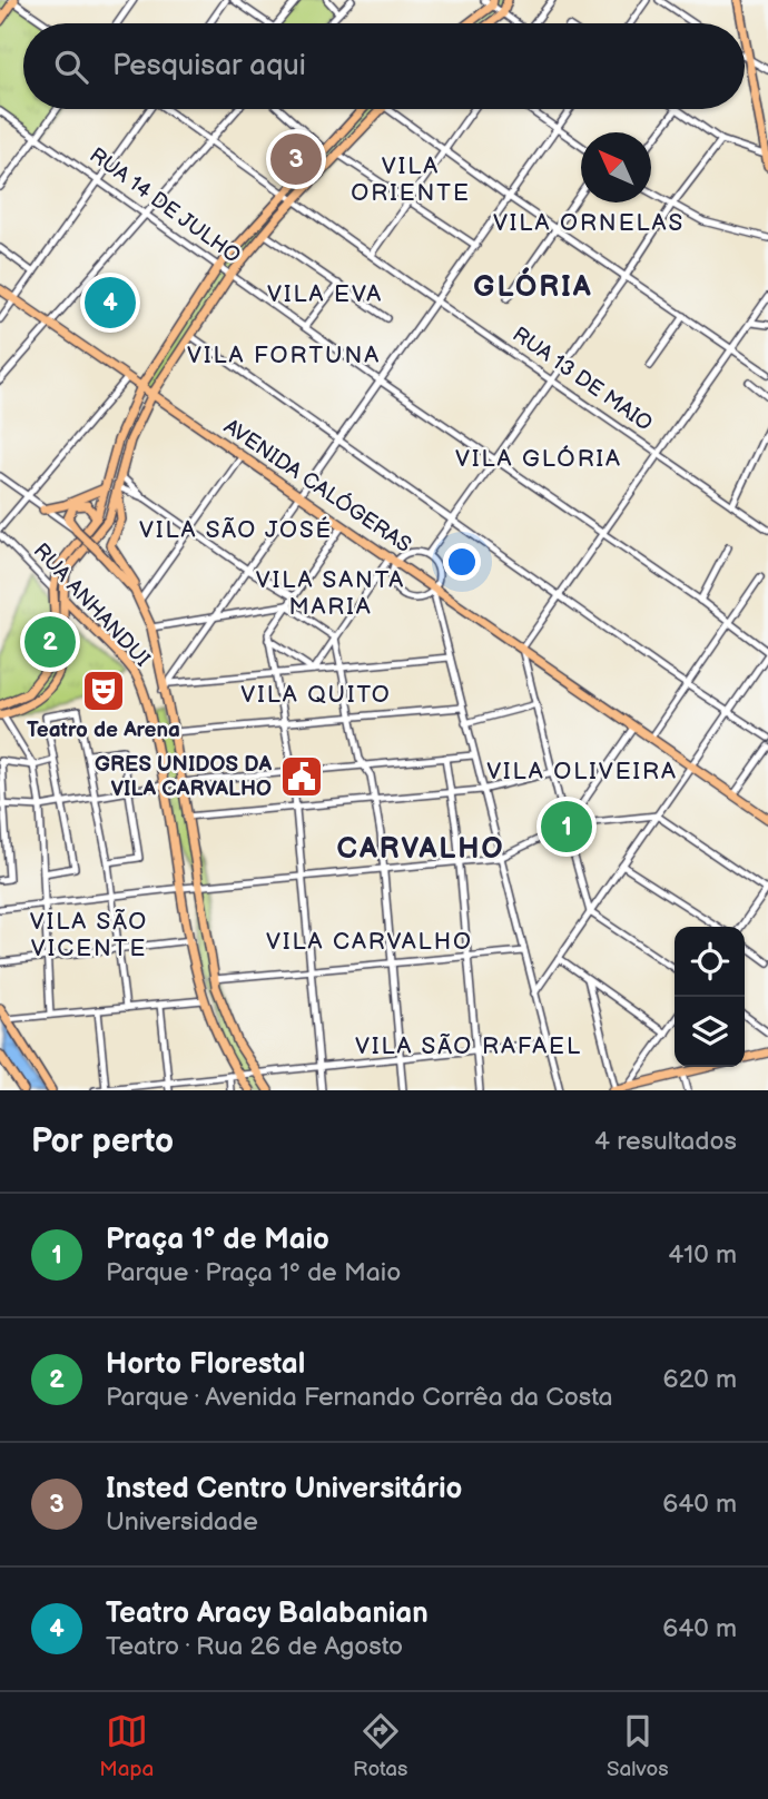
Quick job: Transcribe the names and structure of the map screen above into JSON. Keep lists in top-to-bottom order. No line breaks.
{"streets":{"main road":["AVENIDA CALÓGERAS","RUA ANHANDUI"],"street":["RUA 14 DE JULHO","RUA 13 DE MAIO"]},"districts":["VILA ORIENTE","VILA ORNELAS","GLÓRIA","VILA EVA","VILA FORTUNA","VILA GLÓRIA","VILA SÃO JOSÉ","VILA SANTA MARIA","VILA QUITO","VILA OLIVEIRA","CARVALHO","VILA SÃO VICENTE","VILA CARVALHO","VILA SÃO RAFAEL"],"places":{"theatre":["Teatro de Arena"],"public building":["GRES UNIDOS DA VILA CARVALHO"]},"north":"top left","page":{"search":"Pesquisar aqui","pins":["3","4","2","1"],"heading":["Por perto","4 resultados"],"list":[{"mark":"1","name":"Praça 1º de Maio","note":"Parque · Praça 1º de Maio","value":"410 m"},{"mark":"2","name":"Horto Florestal","note":"Parque · Avenida Fernando Corrêa da Costa","value":"620 m"},{"mark":"3","name":"Insted Centro Universitário","note":"Universidade","value":"640 m"},{"mark":"4","name":"Teatro Aracy Balabanian","note":"Teatro · Rua 26 de Agosto","value":"640 m"}],"nav":["Mapa","Rotas","Salvos"]}}
